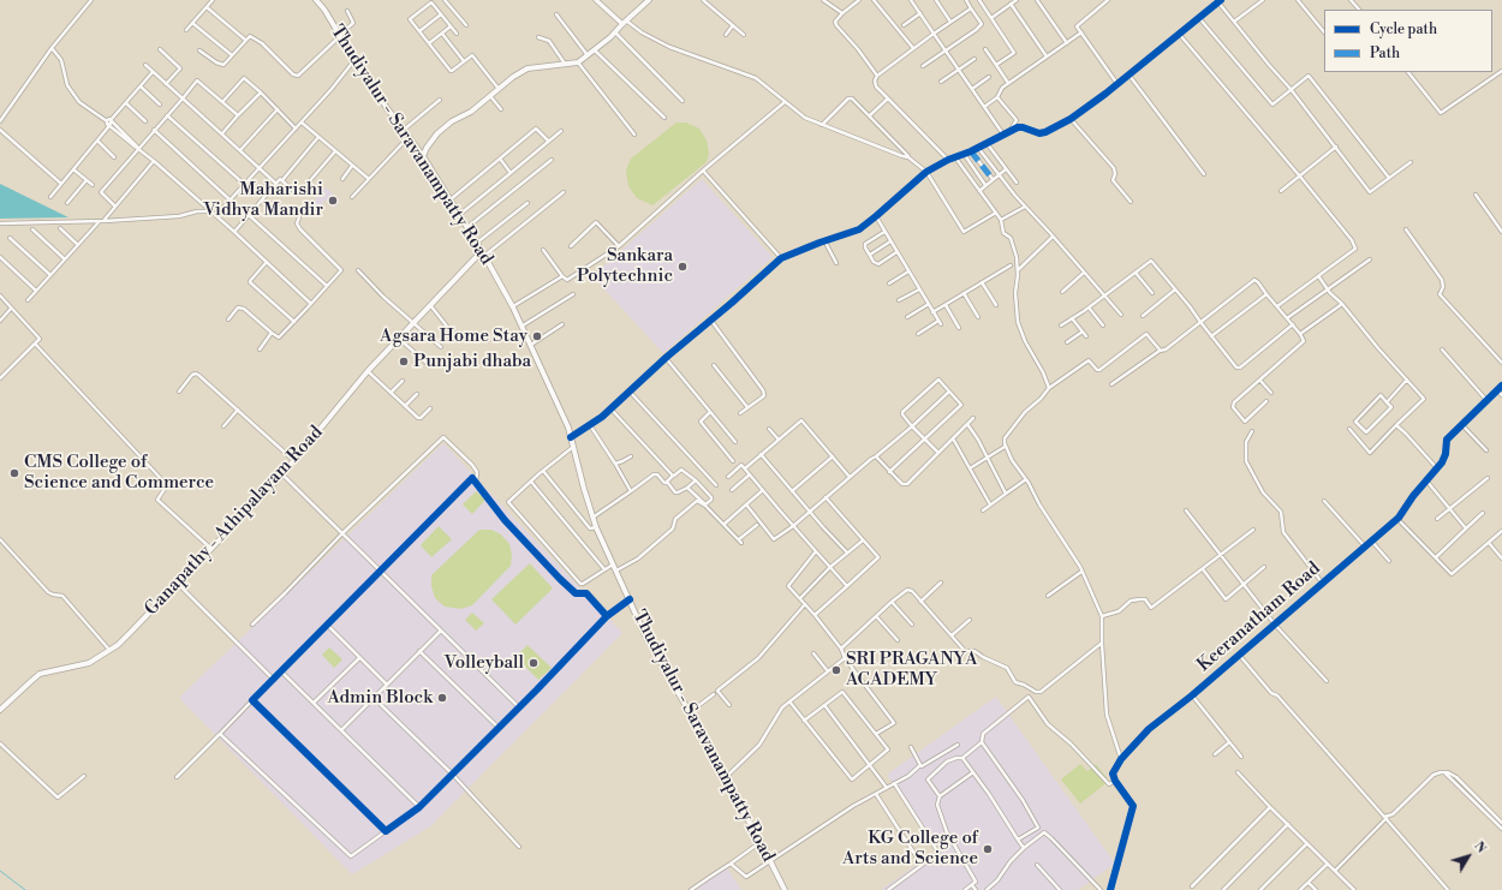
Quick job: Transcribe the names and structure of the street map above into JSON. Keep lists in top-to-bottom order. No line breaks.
{"streets":{"main road":["Thudiyalur - Saravanampatty Road","Ganapathy - Athipalayam Road"],"street":["Keeranatham Road"]},"crossings":[["Thudiyalur - Saravanampatty Road","Ganapathy - Athipalayam Road"]],"places":["Maharishi Vidhya Mandir","Sankara Polytechnic","Agsara Home Stay","Punjabi dhaba","CMS College of Science and Commerce","Volleyball","SRI PRAGANYA ACADEMY","Admin Block","KG College of Arts and Science"],"legend":["Cycle path","Path"],"north":"top right"}
